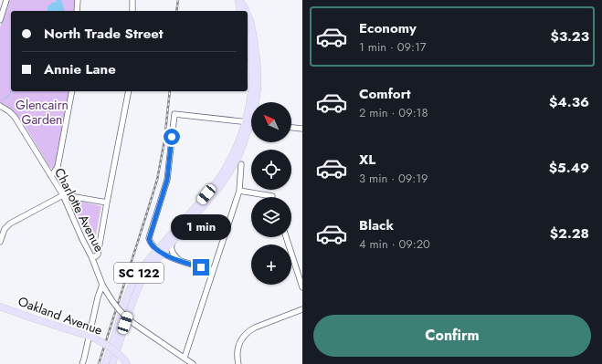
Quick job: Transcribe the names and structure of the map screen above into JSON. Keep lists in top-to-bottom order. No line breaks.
{"streets":{"main road":["SC 122","Oakland Avenue"],"street":["Charlotte Avenue"]},"parks":["Glencairn Garden"],"north":"top left","page":{"list":[{"name":"Economy","note":"1 min · 09:17","value":"$3.23"},{"name":"Comfort","note":"2 min · 09:18","value":"$4.36"},{"name":"XL","note":"3 min · 09:19","value":"$5.49"},{"name":"Black","note":"4 min · 09:20","value":"$2.28"}],"banner":["North Trade Street","Annie Lane"],"map_buttons":"+","bubble":"1 min","buttons":"Confirm"}}
